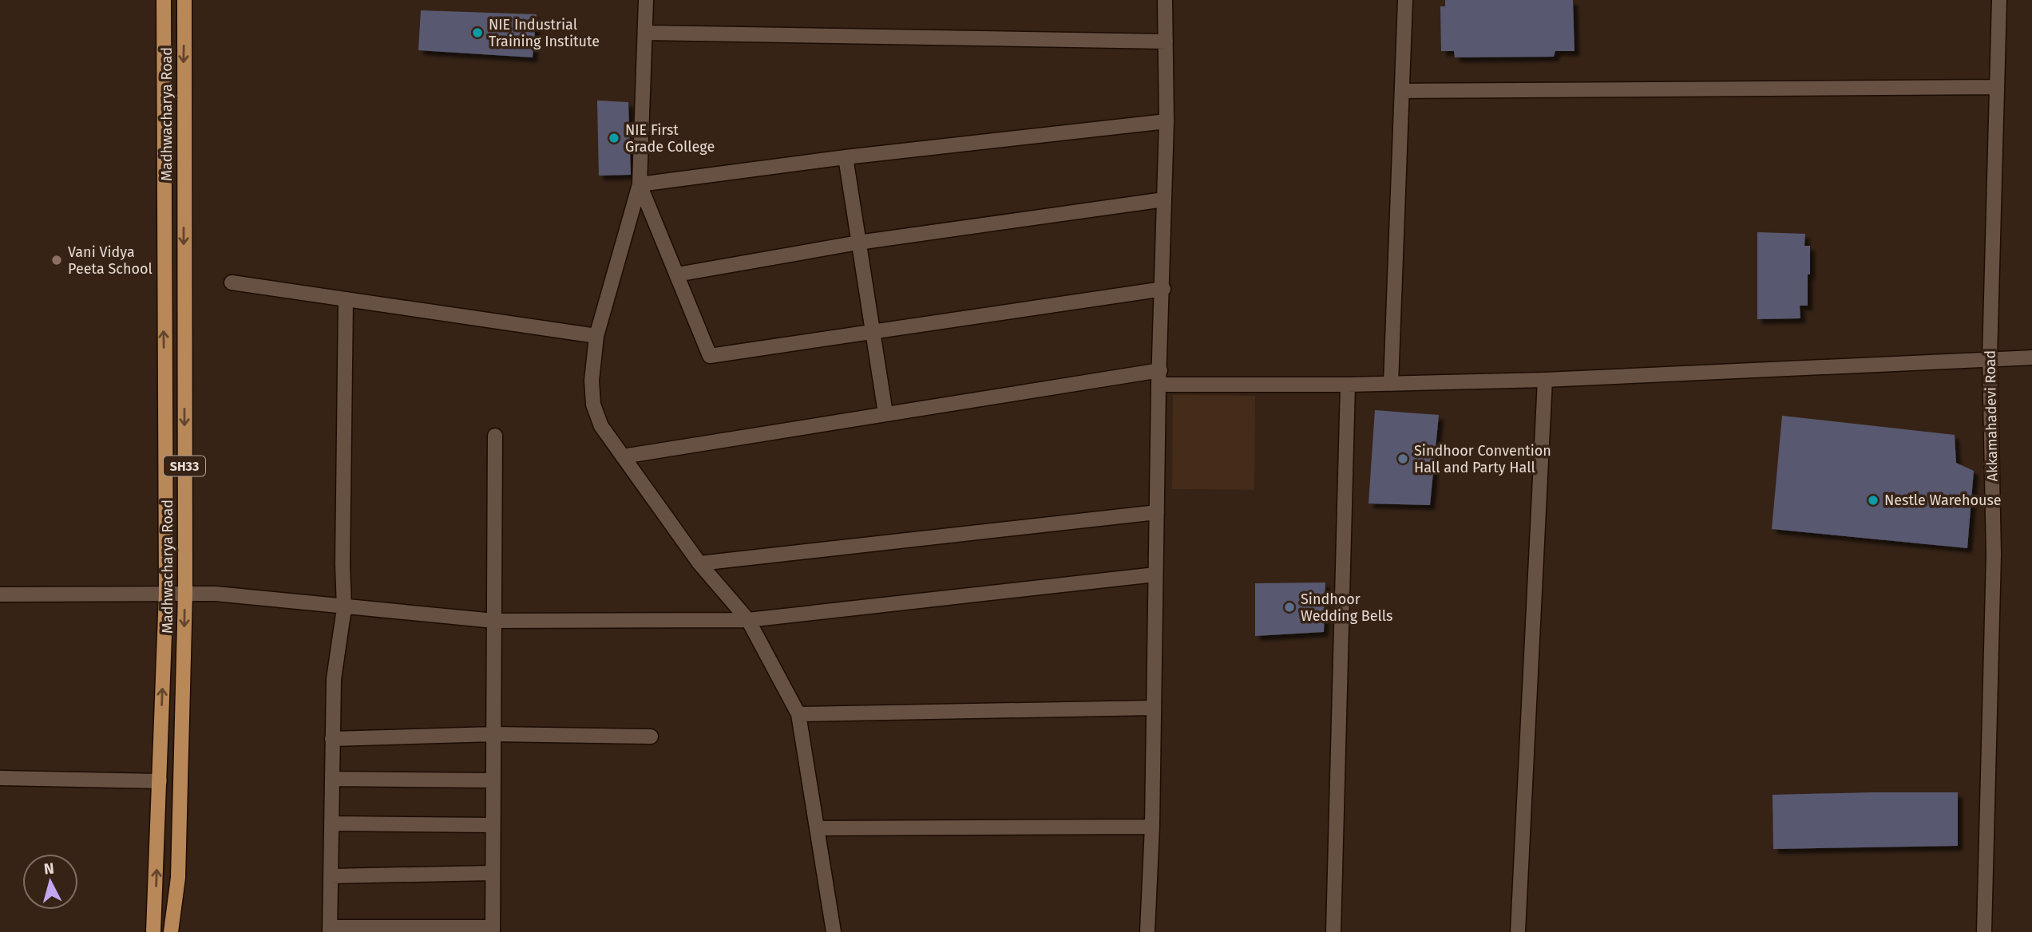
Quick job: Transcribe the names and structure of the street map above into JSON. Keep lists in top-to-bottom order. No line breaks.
{"streets":{"main road":["Madhwacharya Road","SH33"],"street":["Akkamahadevi Road"]},"places":["NIE Industrial Training Institute","NIE First Grade College","Vani Vidya Peeta School","Sindhoor Convention Hall and Party Hall","Nestle Warehouse","Sindhoor Wedding Bells"],"north":"top"}
